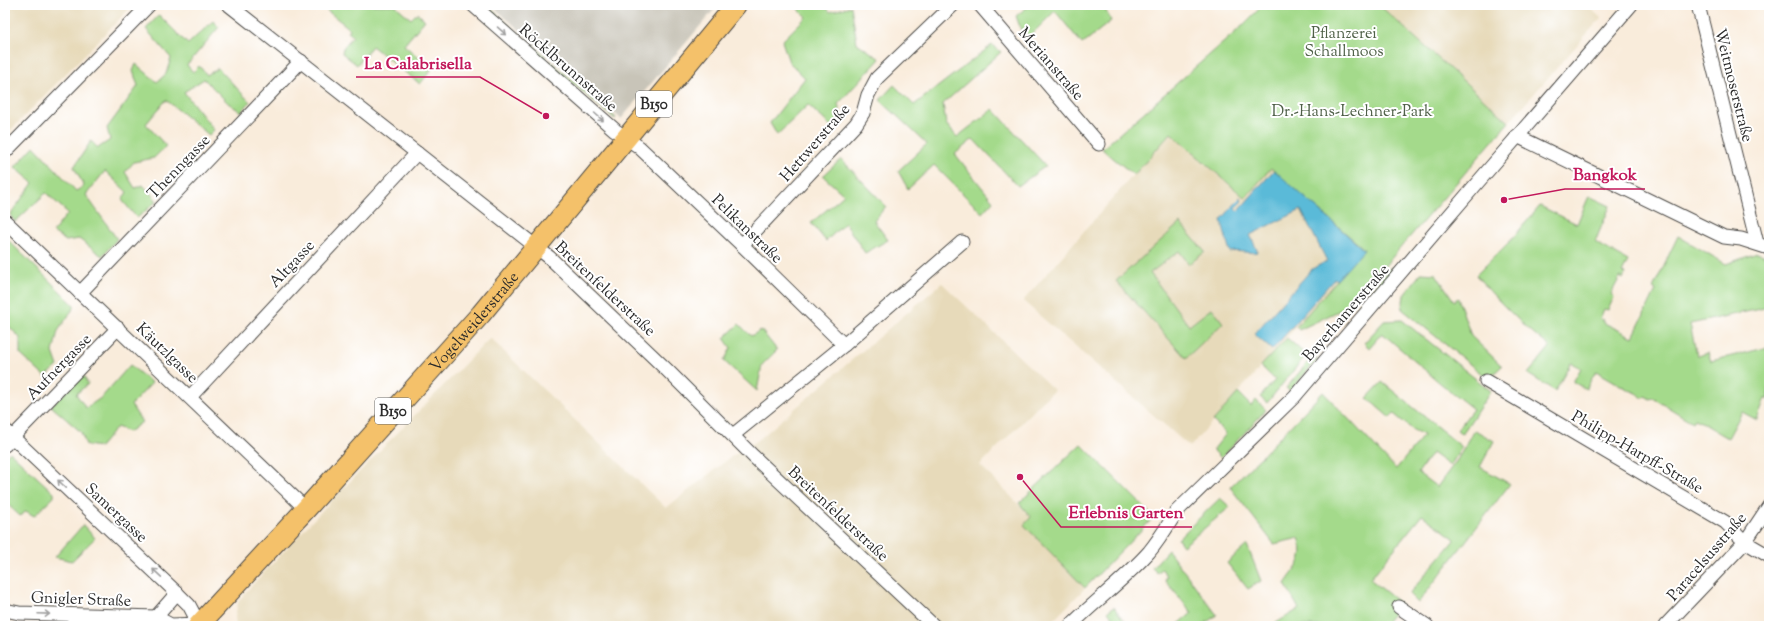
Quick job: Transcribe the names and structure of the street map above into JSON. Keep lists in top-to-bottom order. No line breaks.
{"streets":{"main road":["B150","Vogelweiderstraße"],"street":["Merianstraße","Röcklbrunnstraße","Weitmoserstraße","Hettwerstraße","Thenngasse","Pelikanstraße","Altgasse","Breitenfelderstraße","Bayerhamerstraße","Käutzlgasse","Aufnergasse","Philipp-Harpff-Straße","Samergasse","Paracelsusstraße","Gnigler Straße"]},"crossings":[["Röcklbrunnstraße","Pelikanstraße"],["Röcklbrunnstraße","Vogelweiderstraße"],["Weitmoserstraße","Bayerhamerstraße"],["Hettwerstraße","Pelikanstraße"],["Thenngasse","Breitenfelderstraße"],["Thenngasse","Käutzlgasse"],["Pelikanstraße","Vogelweiderstraße"],["Altgasse","Breitenfelderstraße"],["Altgasse","Käutzlgasse"],["Breitenfelderstraße","Vogelweiderstraße"],["Vogelweiderstraße","Käutzlgasse"],["Vogelweiderstraße","Samergasse"],["Vogelweiderstraße","Gnigler Straße"],["Käutzlgasse","Aufnergasse"],["Aufnergasse","Samergasse"],["Philipp-Harpff-Straße","Paracelsusstraße"],["Samergasse","Gnigler Straße"]],"one_way":["Röcklbrunnstraße","Samergasse","Gnigler Straße"],"parks":["Pflanzerei Schallmoos","Dr.-Hans-Lechner-Park"],"places":["La Calabrisella","Bangkok","Erlebnis Garten"]}
